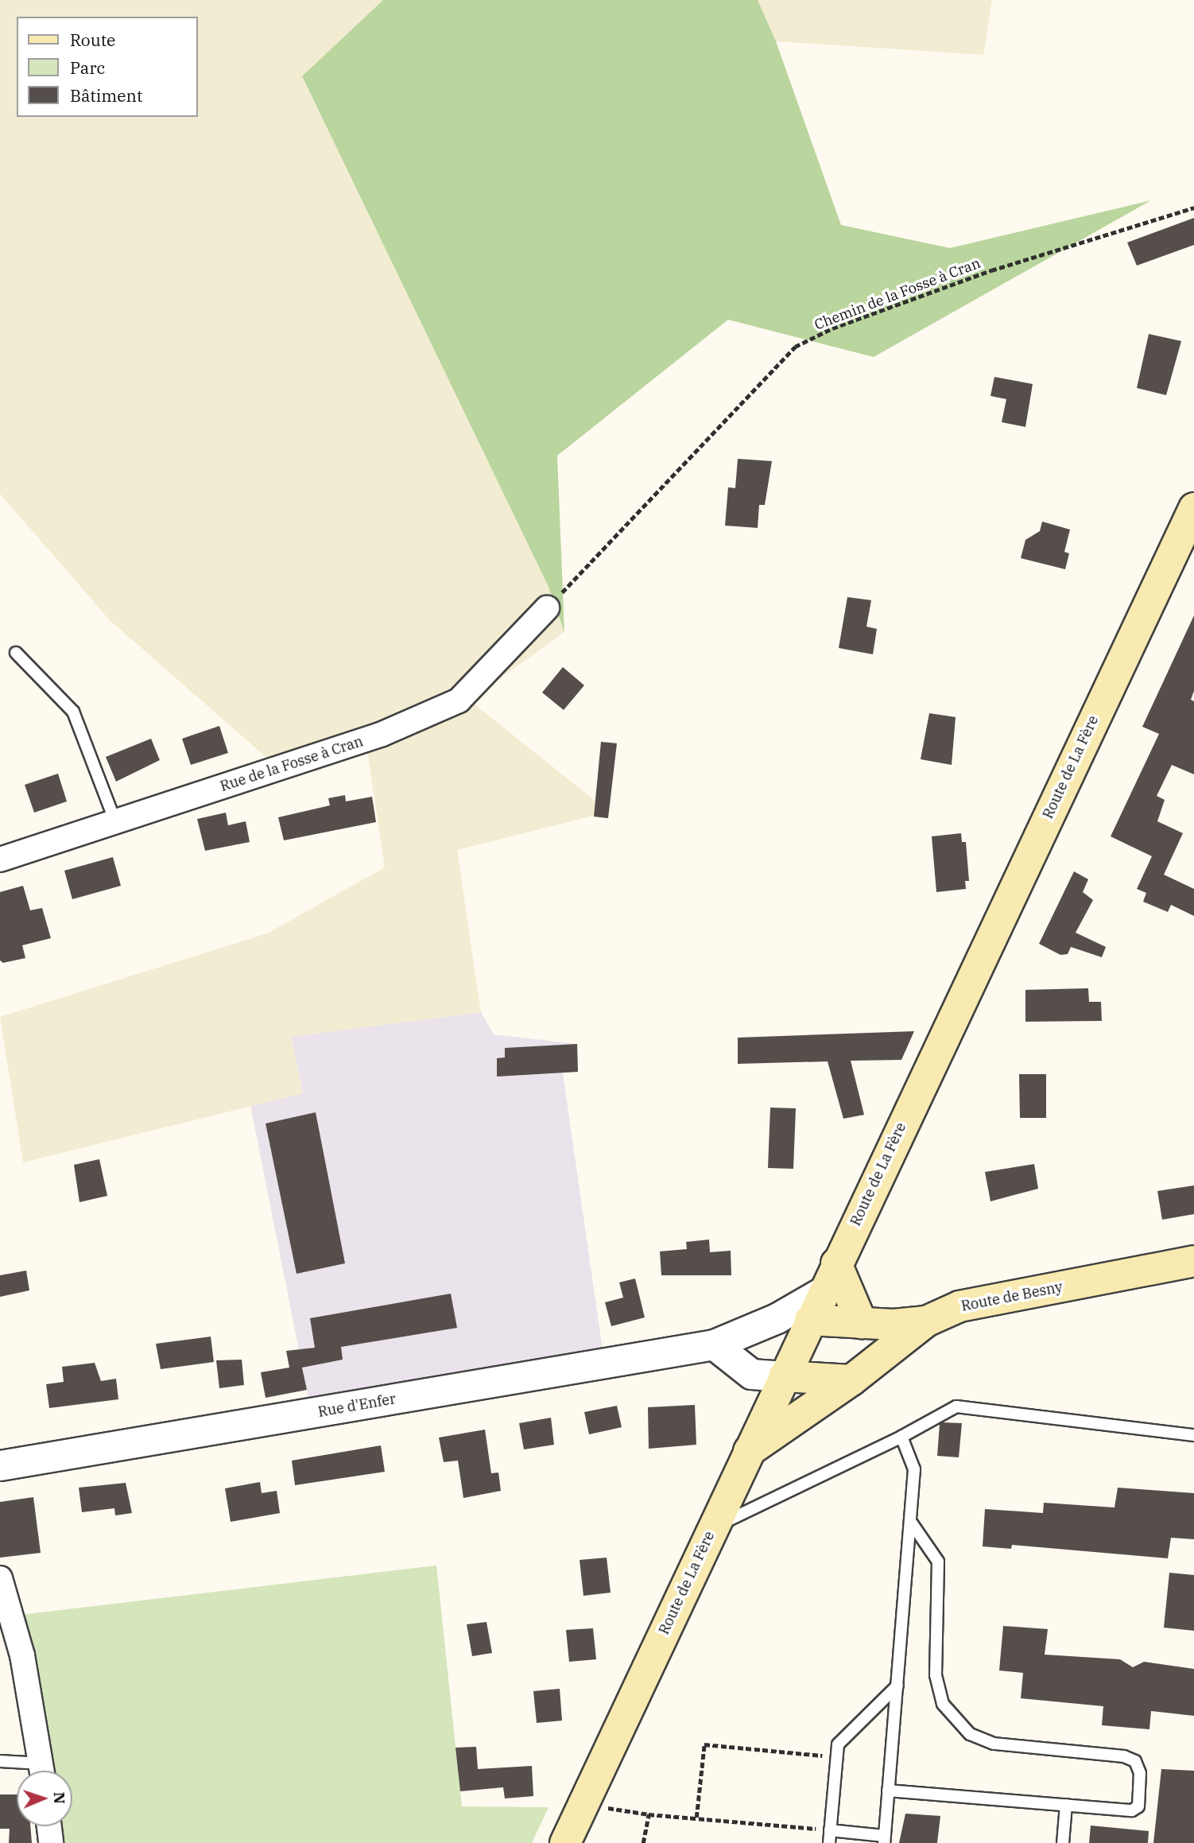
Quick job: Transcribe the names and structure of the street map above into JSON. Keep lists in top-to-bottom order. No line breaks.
{"streets":{"main road":["Route de La Fère","Route de Besny"],"street":["Rue de la Fosse à Cran","Rue d'Enfer"],"path":["Chemin de la Fosse à Cran"]},"crossings":[["Chemin de la Fosse à Cran","Rue de la Fosse à Cran"],["Route de La Fère","Route de Besny"],["Route de La Fère","Rue d'Enfer"]],"legend":["Route","Parc","Bâtiment"],"north":"right"}
